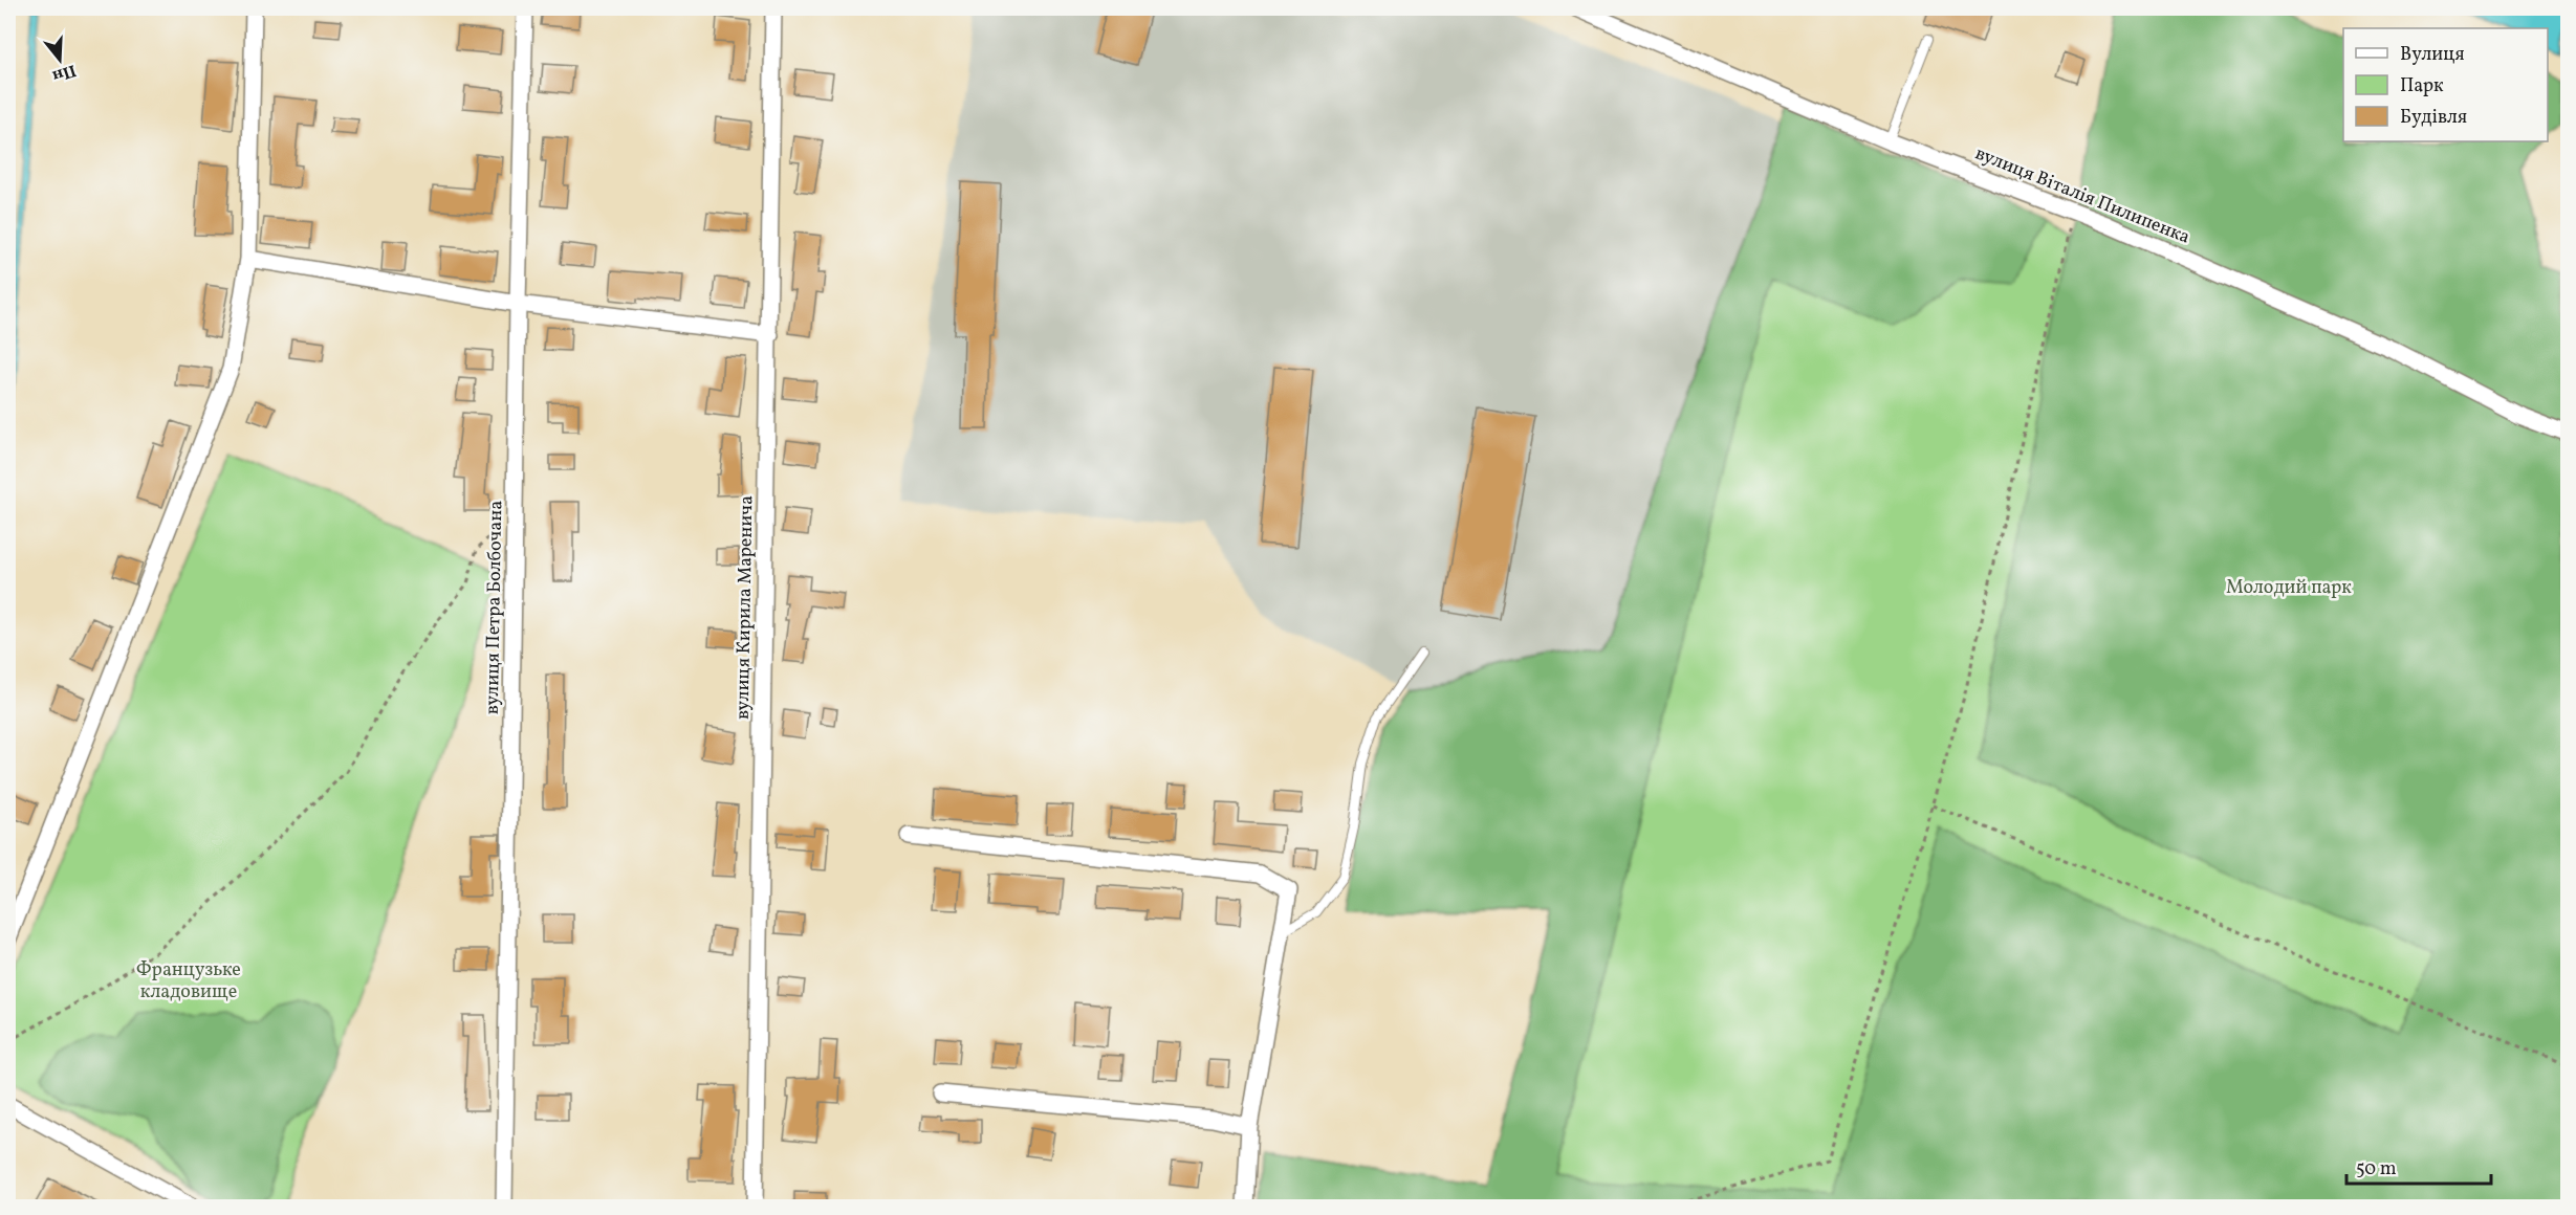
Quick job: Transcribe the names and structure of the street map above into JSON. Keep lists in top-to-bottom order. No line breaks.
{"streets":{"street":["вулиця Віталія Пилипенка","вулиця Петра Болбочана","вулиця Кирила Маренича"]},"parks":["Молодий парк","Французьке кладовище"],"legend":["Вулиця","Парк","Будівля"],"scale_bar":"50 m","north":"bottom"}
